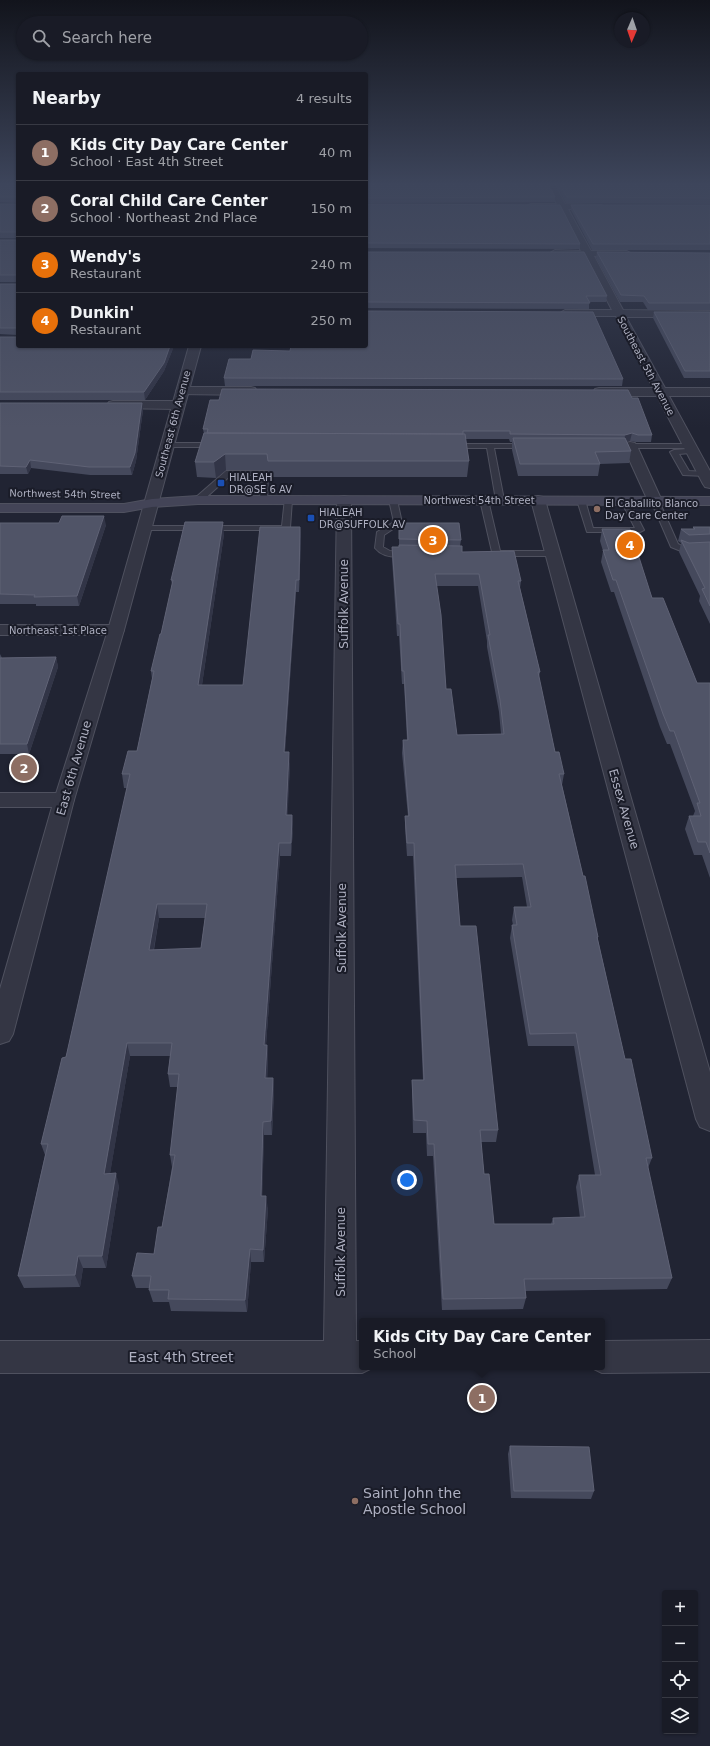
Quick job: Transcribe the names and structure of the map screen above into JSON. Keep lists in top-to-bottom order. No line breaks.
{"streets":{"main road":["Northwest 54th Street"],"street":["Southeast 5th Avenue","Southeast 6th Avenue","Suffolk Avenue","Northeast 1st Place","East 6th Avenue","Essex Avenue","East 4th Street"]},"crossings":[["Southeast 6th Avenue","Northwest 54th Street"],["Southeast 6th Avenue","East 6th Avenue"],["Northwest 54th Street","Suffolk Avenue"],["Northwest 54th Street","East 6th Avenue"],["Northwest 54th Street","Essex Avenue"],["Suffolk Avenue","East 4th Street"],["Northeast 1st Place","East 6th Avenue"]],"places":{"transit":["HIALEAH DR@SE 6 AV","HIALEAH DR@SUFFOLK AV"],"other":["El Caballito Blanco Day Care Center","Saint John the Apostle School"]},"north":"bottom","page":{"search":"Search here","heading":["Nearby","4 results"],"list":[{"mark":"1","name":"Kids City Day Care Center","note":"School · East 4th Street","value":"40 m"},{"mark":"2","name":"Coral Child Care Center","note":"School · Northeast 2nd Place","value":"150 m"},{"mark":"3","name":"Wendy's","note":"Restaurant","value":"240 m"},{"mark":"4","name":"Dunkin'","note":"Restaurant","value":"250 m"}],"pins":["3","4","2","1"],"popup":["Kids City Day Care Center","School"],"map_buttons":["+","−"]}}
